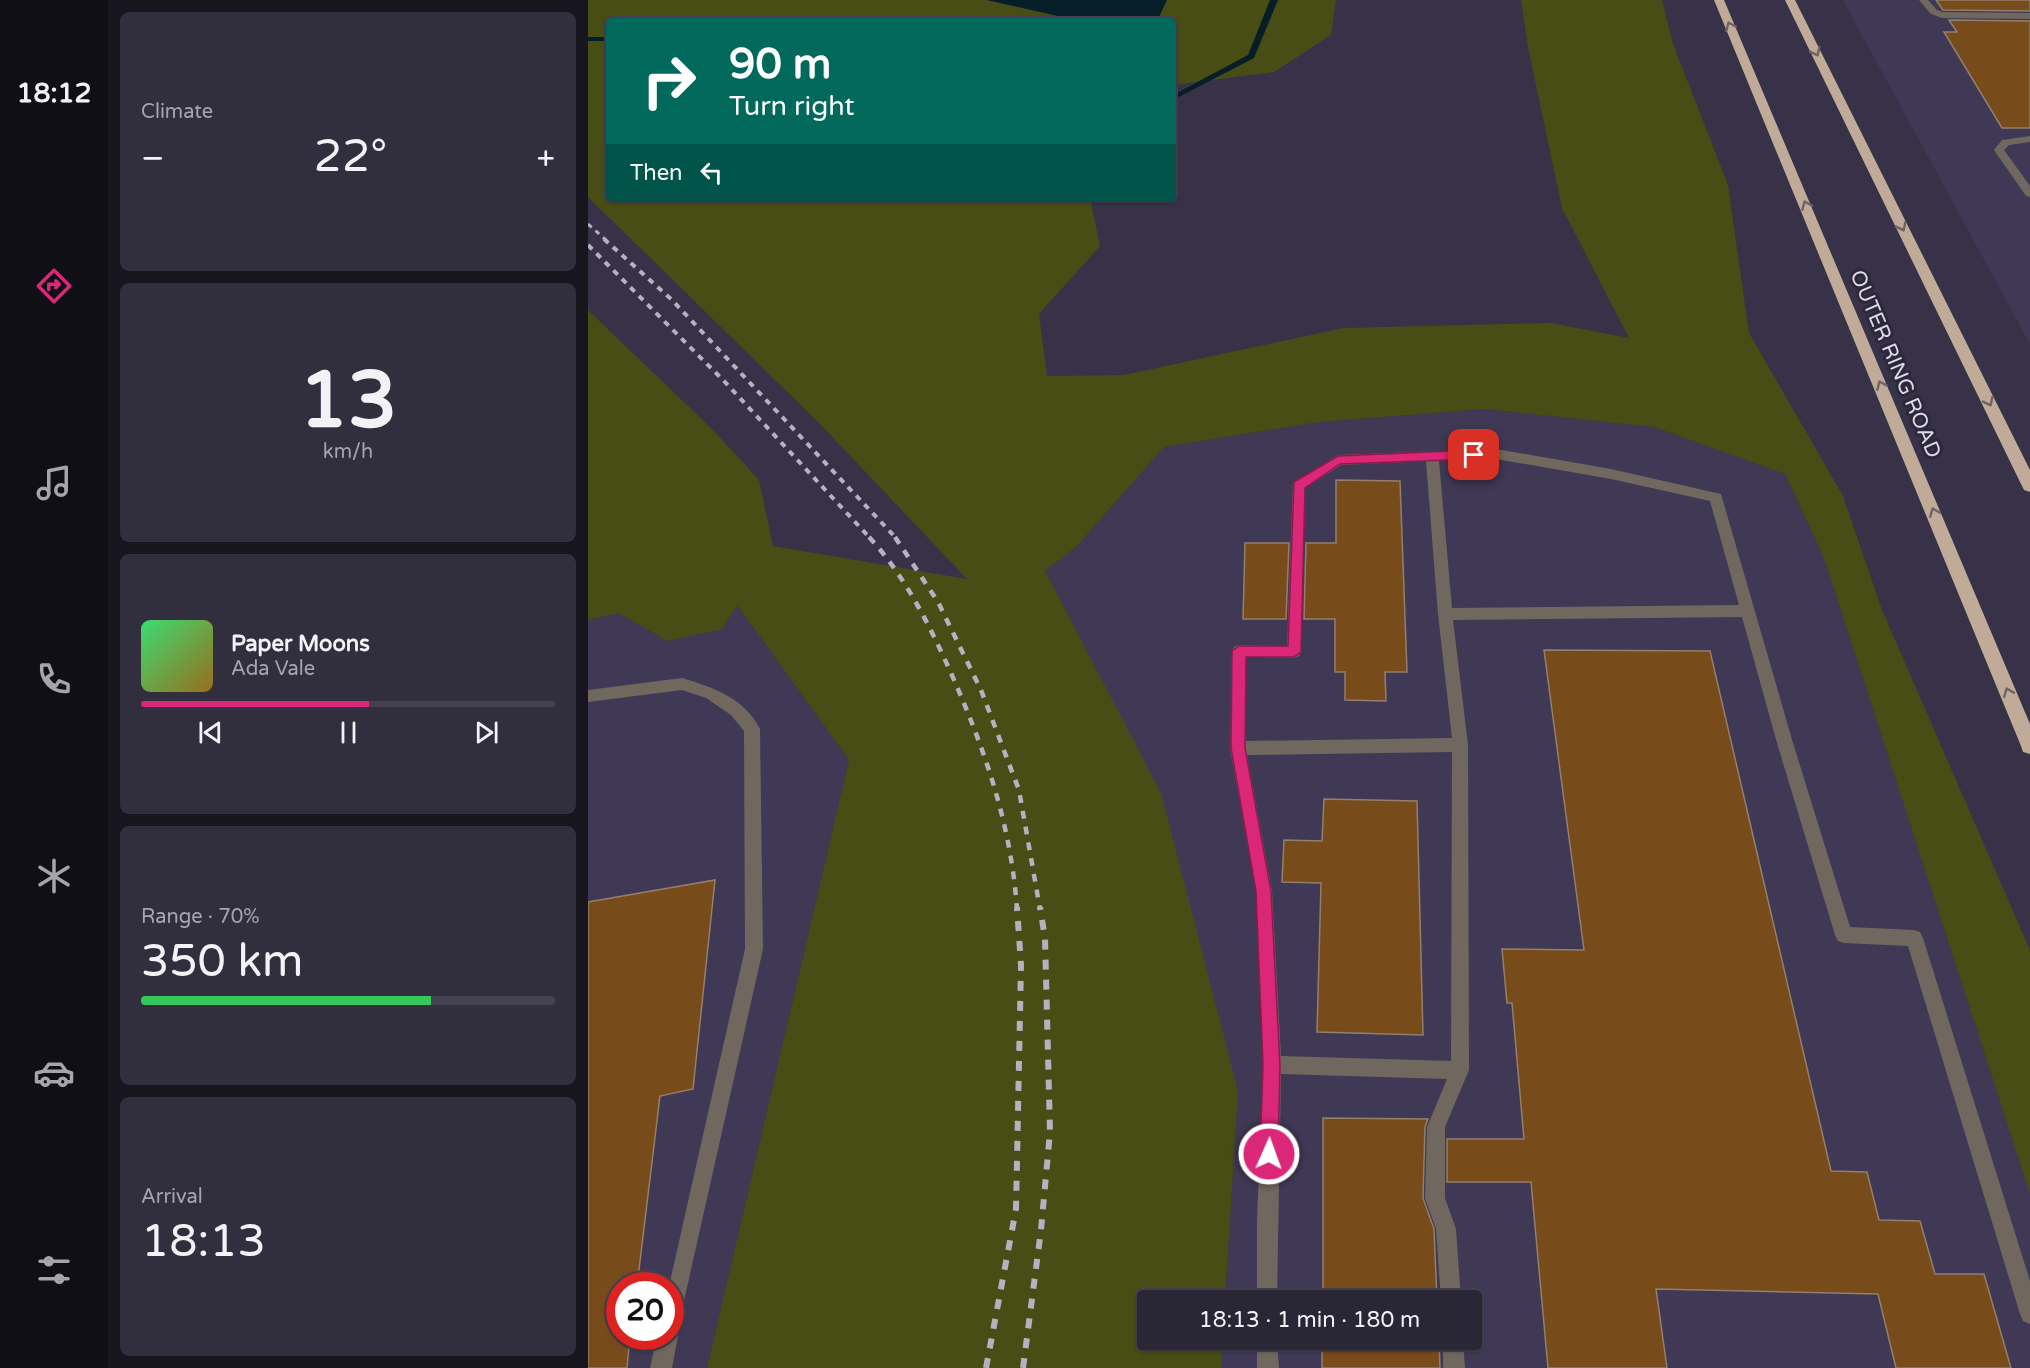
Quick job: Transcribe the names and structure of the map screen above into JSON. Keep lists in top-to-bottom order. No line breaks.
{"streets":{"highway":["OUTER RING ROAD"]},"page":{"tabs":"18:12","tile":["Climate",["13","km/h"],["Range · 70%","350 km"],["Arrival","18:13"]],"turn":["90 m","Turn right"],"heat":["−","22°","+"],"then":"Then","song":["Paper Moons","Ada Vale"],"limit":"20","trip":"18:13 · 1 min · 180 m"}}
